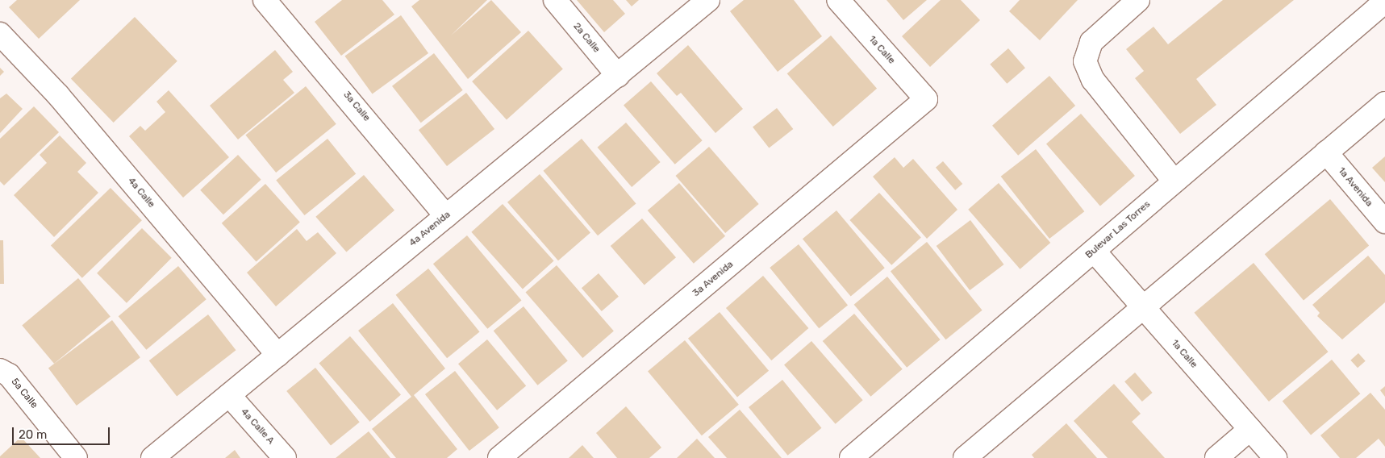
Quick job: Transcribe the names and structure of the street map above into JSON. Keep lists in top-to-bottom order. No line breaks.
{"streets":{"street":["2a Calle","1a Calle","3a Calle","1a Avenida","4a Calle","4a Avenida","Bulevar Las Torres","3a Avenida","5a Calle","4a Calle A"]},"crossings":[["2a Calle","4a Avenida"],["1a Calle","Bulevar Las Torres"],["1a Calle","3a Avenida"],["3a Calle","4a Avenida"],["4a Calle","4a Avenida"],["4a Avenida","4a Calle A"]],"scale_bar":"20 m"}
